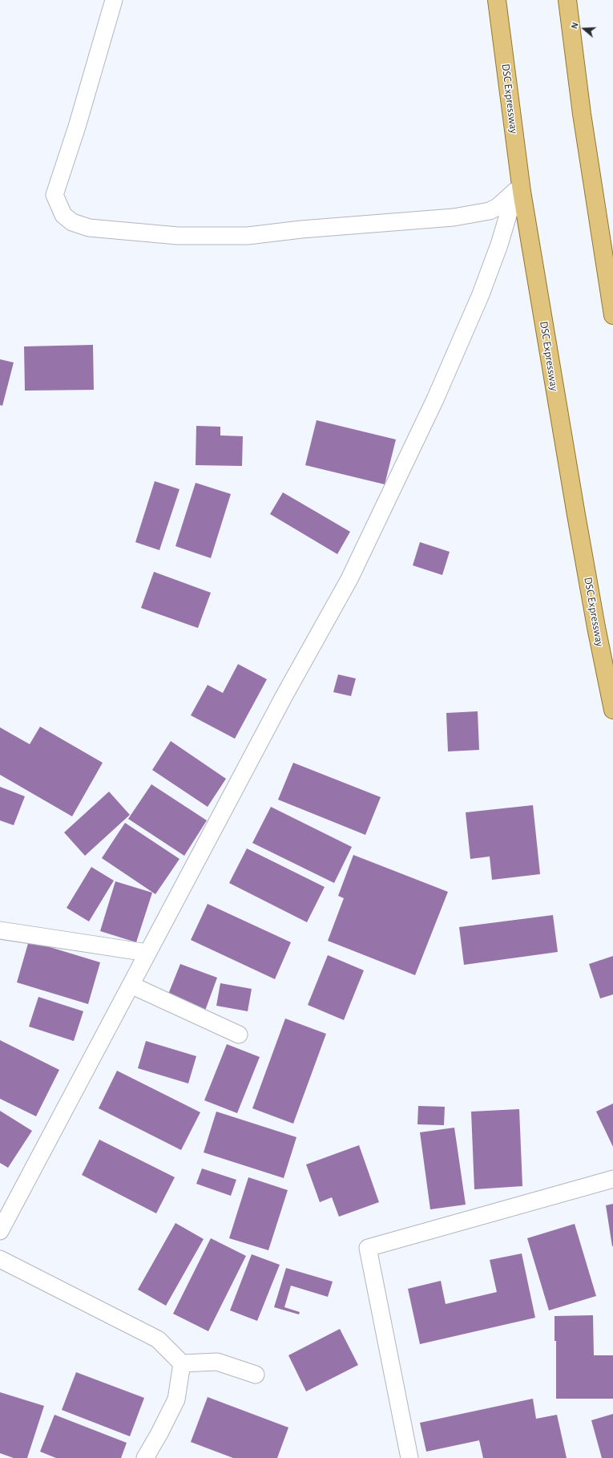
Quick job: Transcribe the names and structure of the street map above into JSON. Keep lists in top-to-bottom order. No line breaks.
{"streets":{"main road":["DSC Expressway"]},"north":"left"}
